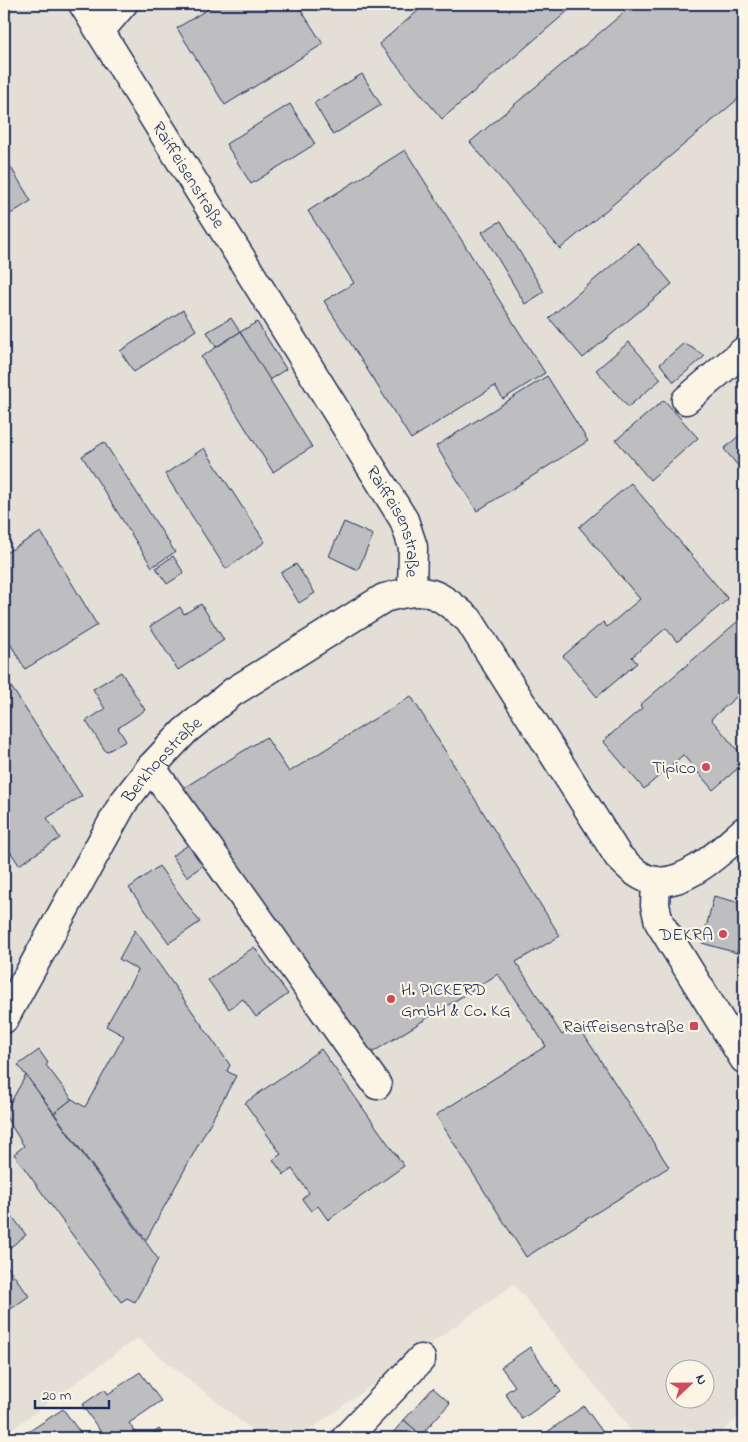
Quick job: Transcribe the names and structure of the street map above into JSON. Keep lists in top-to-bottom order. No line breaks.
{"streets":{"street":["Raiffeisenstraße","Berkhopstraße"]},"crossings":[["Raiffeisenstraße","Berkhopstraße"]],"places":{"other":["Tipico","DEKRA","H. PICKERD GmbH & Co. KG"],"transit":["Raiffeisenstraße"]},"scale_bar":"20 m","north":"right"}
